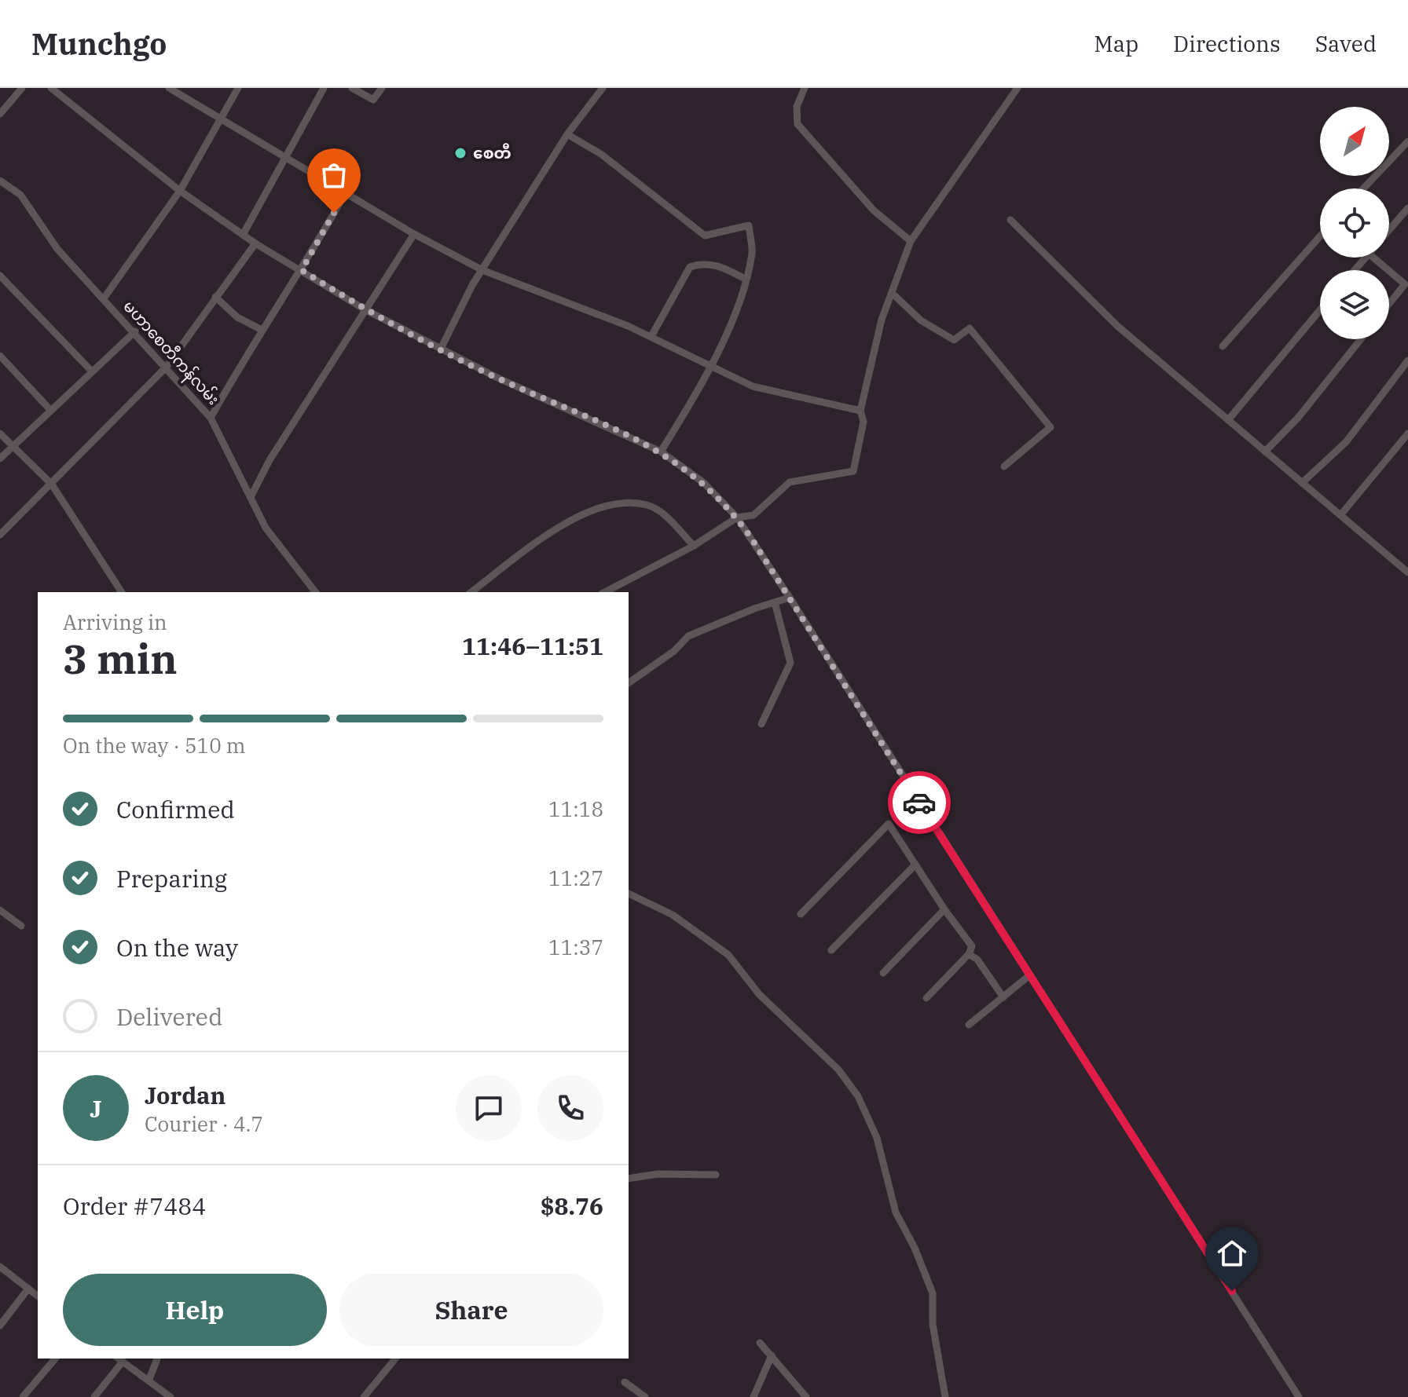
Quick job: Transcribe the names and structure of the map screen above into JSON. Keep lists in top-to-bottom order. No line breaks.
{"streets":{"street":["မဟာစေတီကန်လမ်း"]},"places":["စေတီ"],"north":"top right","page":{"header":"Munchgo","nav":["Map","Directions","Saved"],"heading":["3 min","Arriving in","11:46–11:51"],"panel":["Jordan","Courier · 4.7","Order #7484","$8.76"],"bar":"On the way · 510 m","list":[["Confirmed","11:18"],["Preparing","11:27"],["On the way","11:37"],"Delivered"],"round":"J","buttons":["Help","Share"]}}
